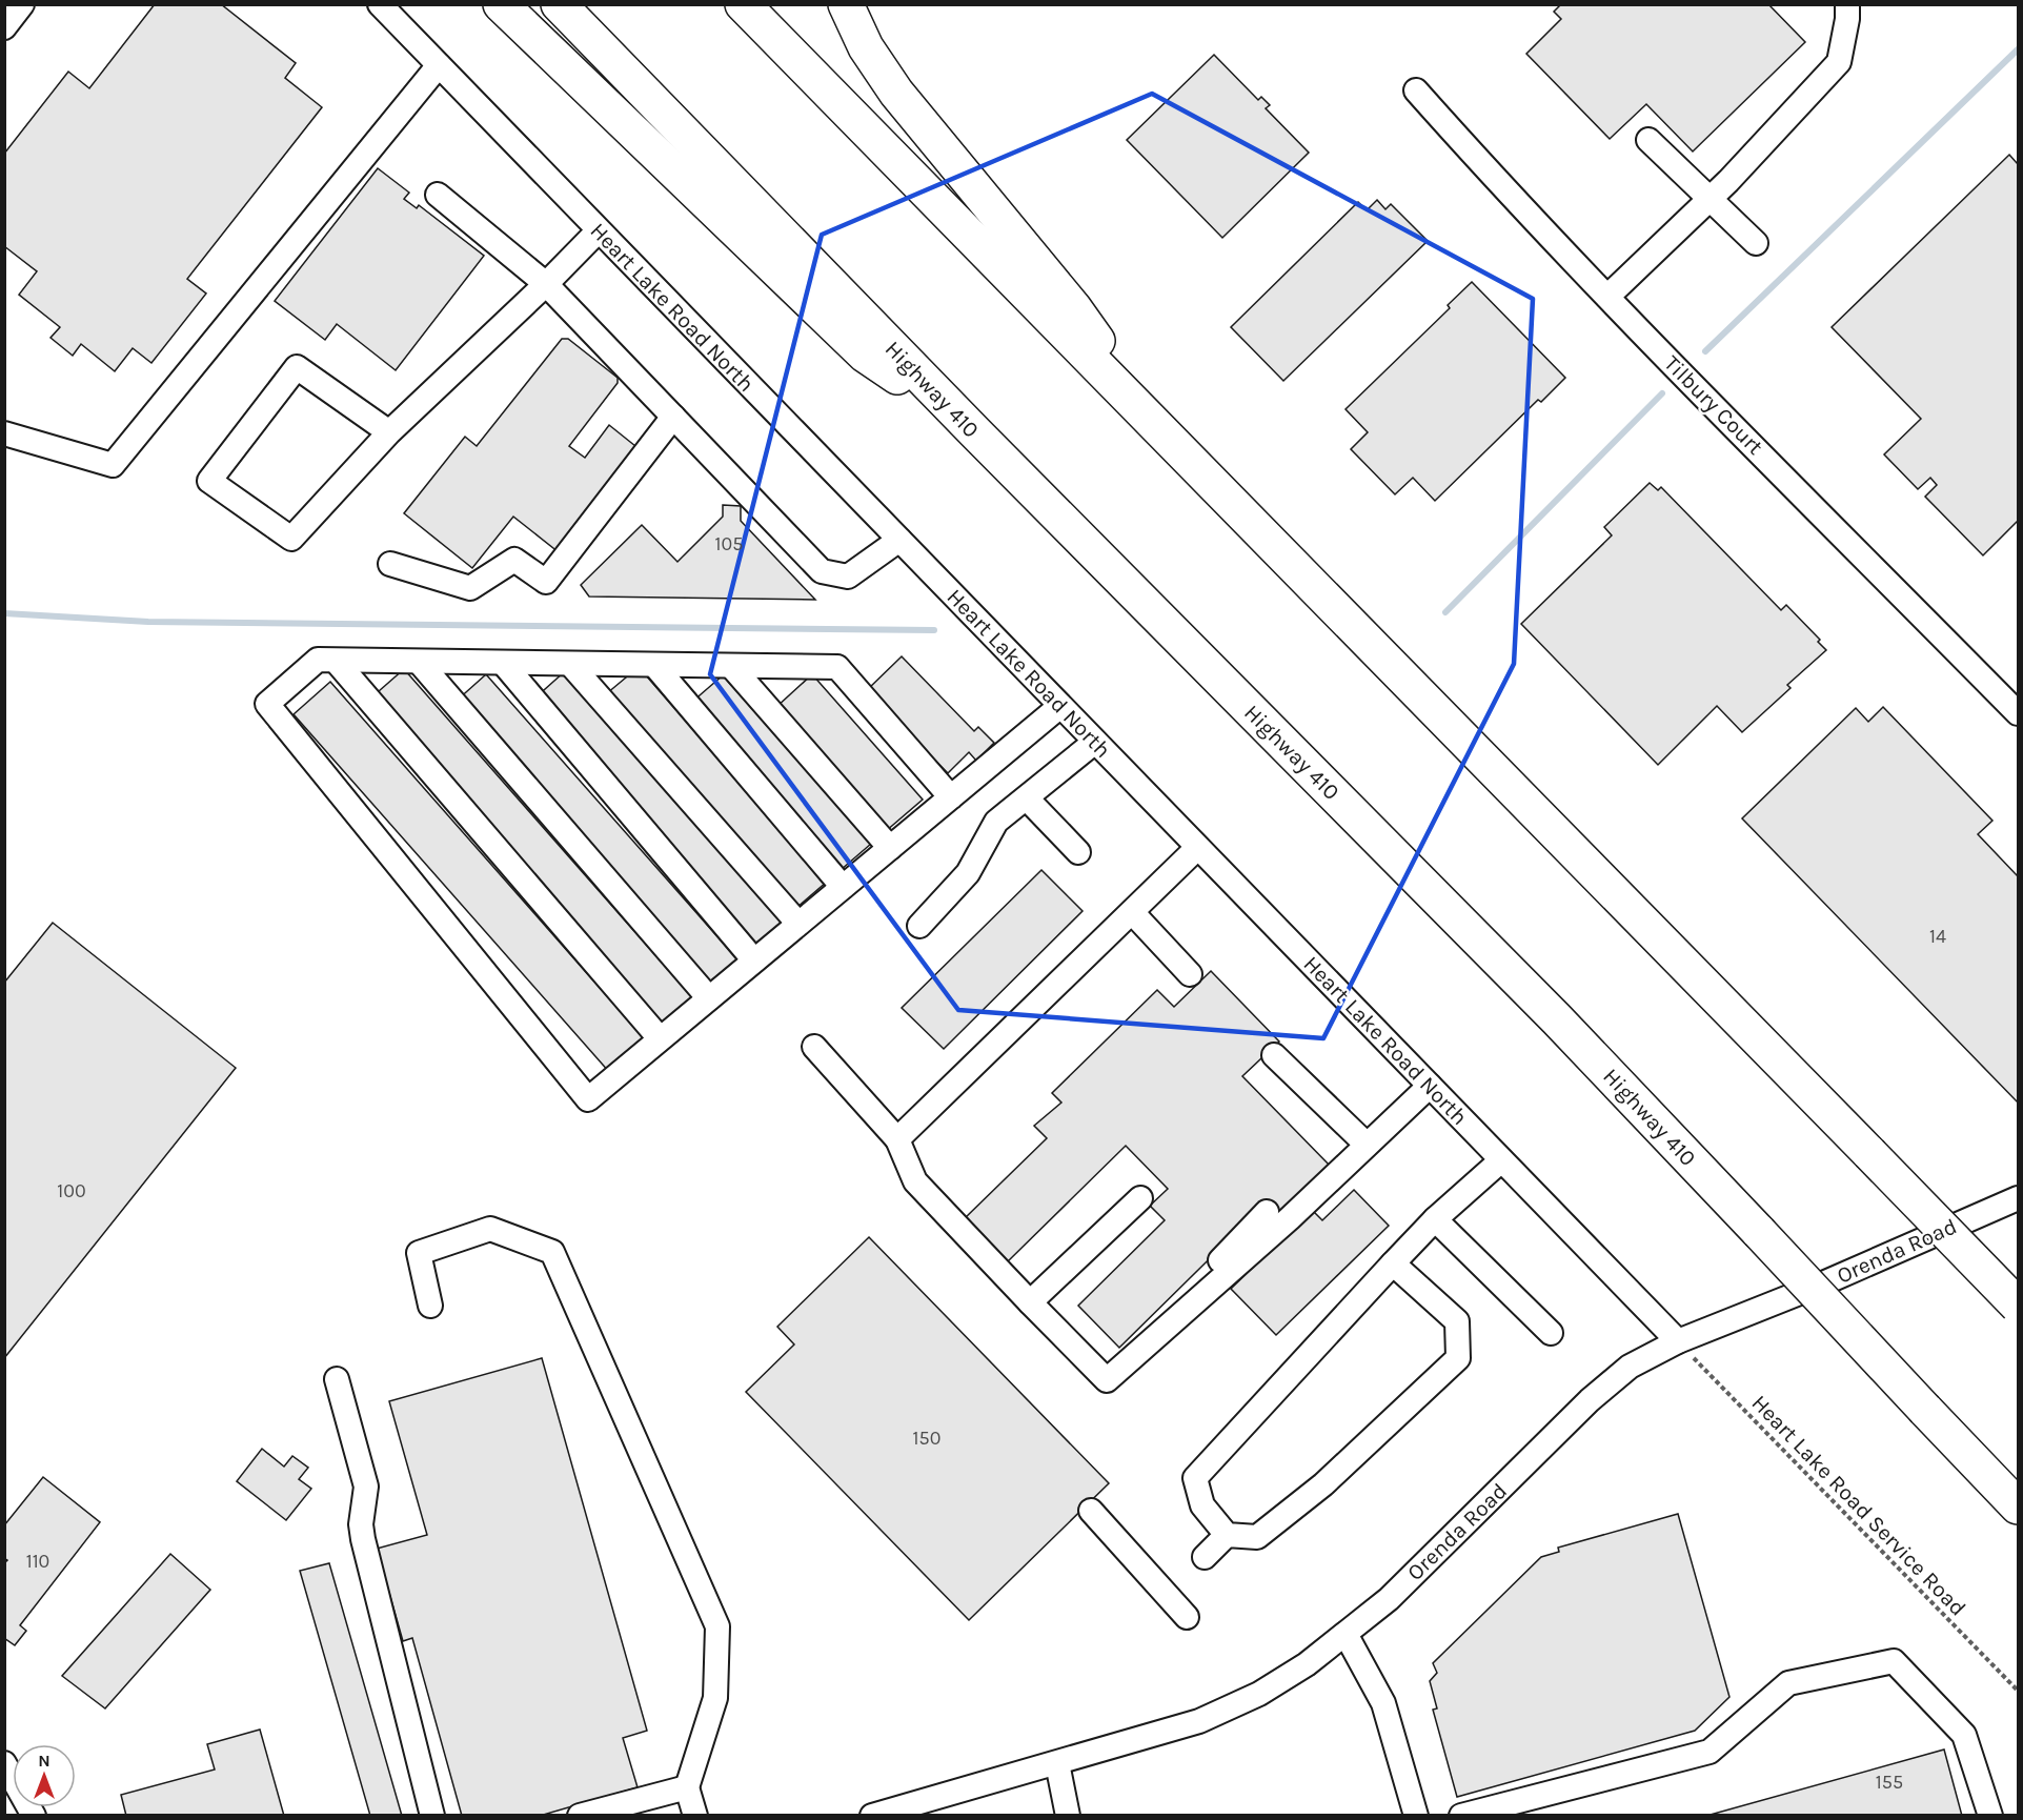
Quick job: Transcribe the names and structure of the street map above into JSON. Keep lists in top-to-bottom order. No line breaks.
{"streets":{"highway":["Highway 410"],"street":["Heart Lake Road North","Tilbury Court","Orenda Road"],"path":["Heart Lake Road Service Road"]},"crossings":[["Heart Lake Road North","Orenda Road"],["Heart Lake Road North","Heart Lake Road Service Road"],["Orenda Road","Heart Lake Road Service Road"]],"house_numbers":["105","14","100","150","110","155"],"north":"top"}
